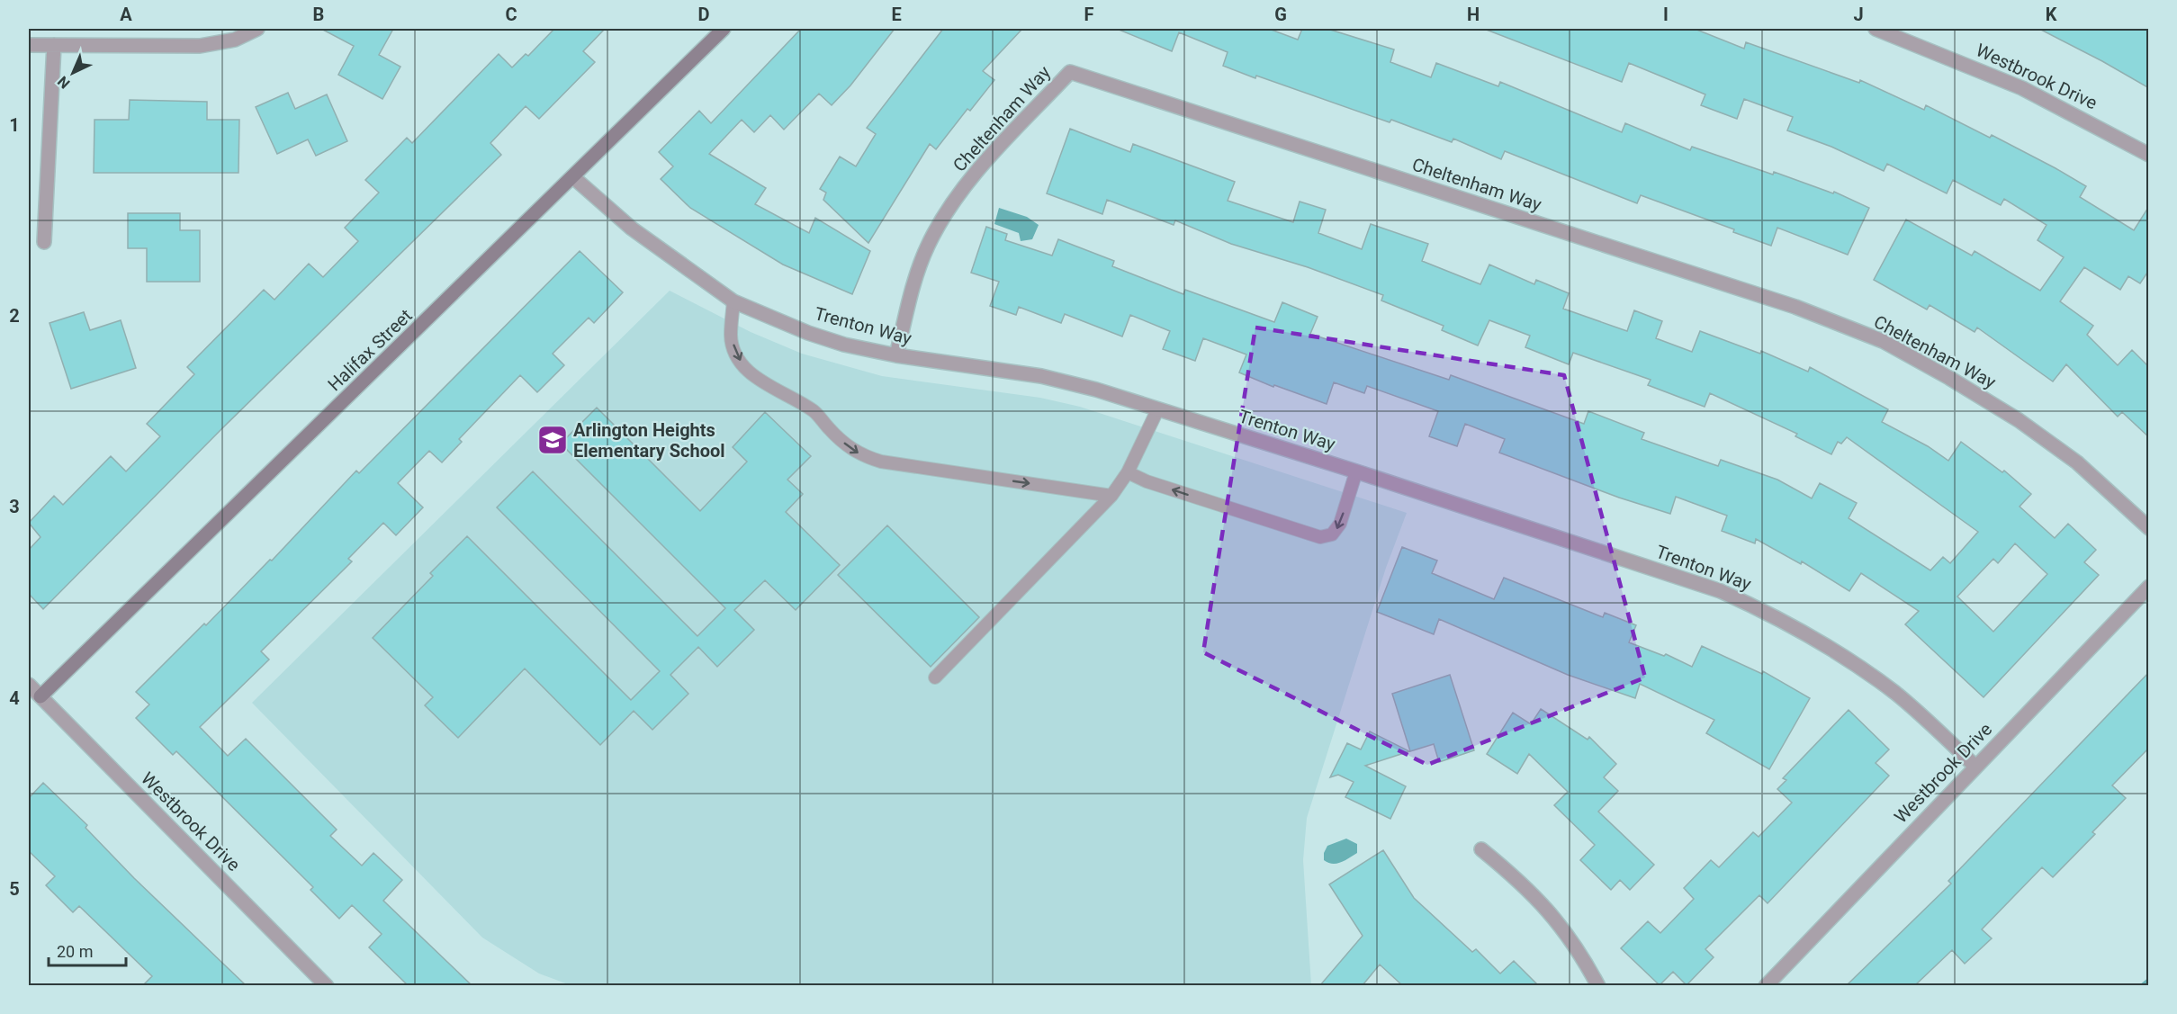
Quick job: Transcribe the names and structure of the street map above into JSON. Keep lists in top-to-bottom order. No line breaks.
{"streets":{"street":["Westbrook Drive","Cheltenham Way","Trenton Way","Halifax Street"]},"crossings":[["Westbrook Drive","Trenton Way"],["Westbrook Drive","Halifax Street"],["Cheltenham Way","Trenton Way"],["Trenton Way","Halifax Street"]],"places":{"school or university":["Arlington Heights Elementary School"]},"scale_bar":"20 m","north":"bottom left","grid":{"columns":["A","B","C","D","E","F","G","H","I","J","K"],"rows":["1","2","3","4","5"]}}
